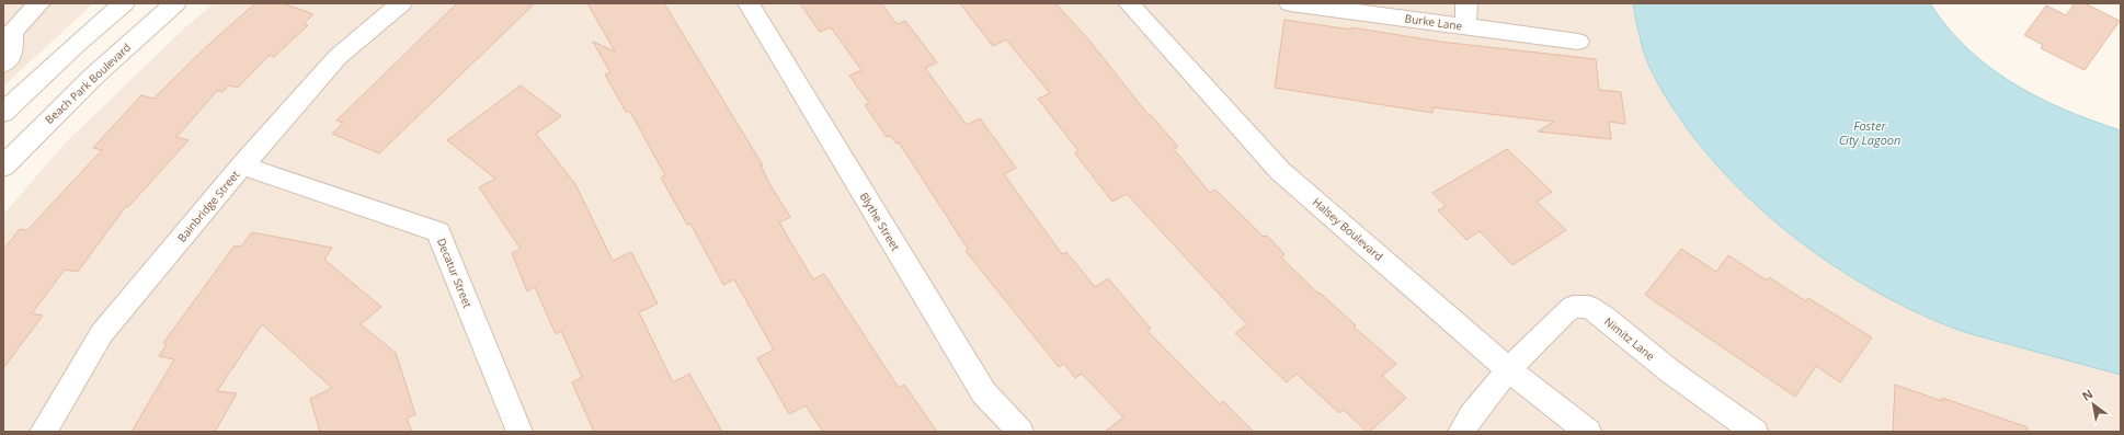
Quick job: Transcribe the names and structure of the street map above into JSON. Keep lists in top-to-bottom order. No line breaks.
{"streets":{"street":["Burke Lane","Beach Park Boulevard","Bainbridge Street","Blythe Street","Halsey Boulevard","Decatur Street","Nimitz Lane"]},"crossings":[["Bainbridge Street","Decatur Street"],["Halsey Boulevard","Nimitz Lane"]],"water":["Foster City Lagoon"],"north":"top left"}
